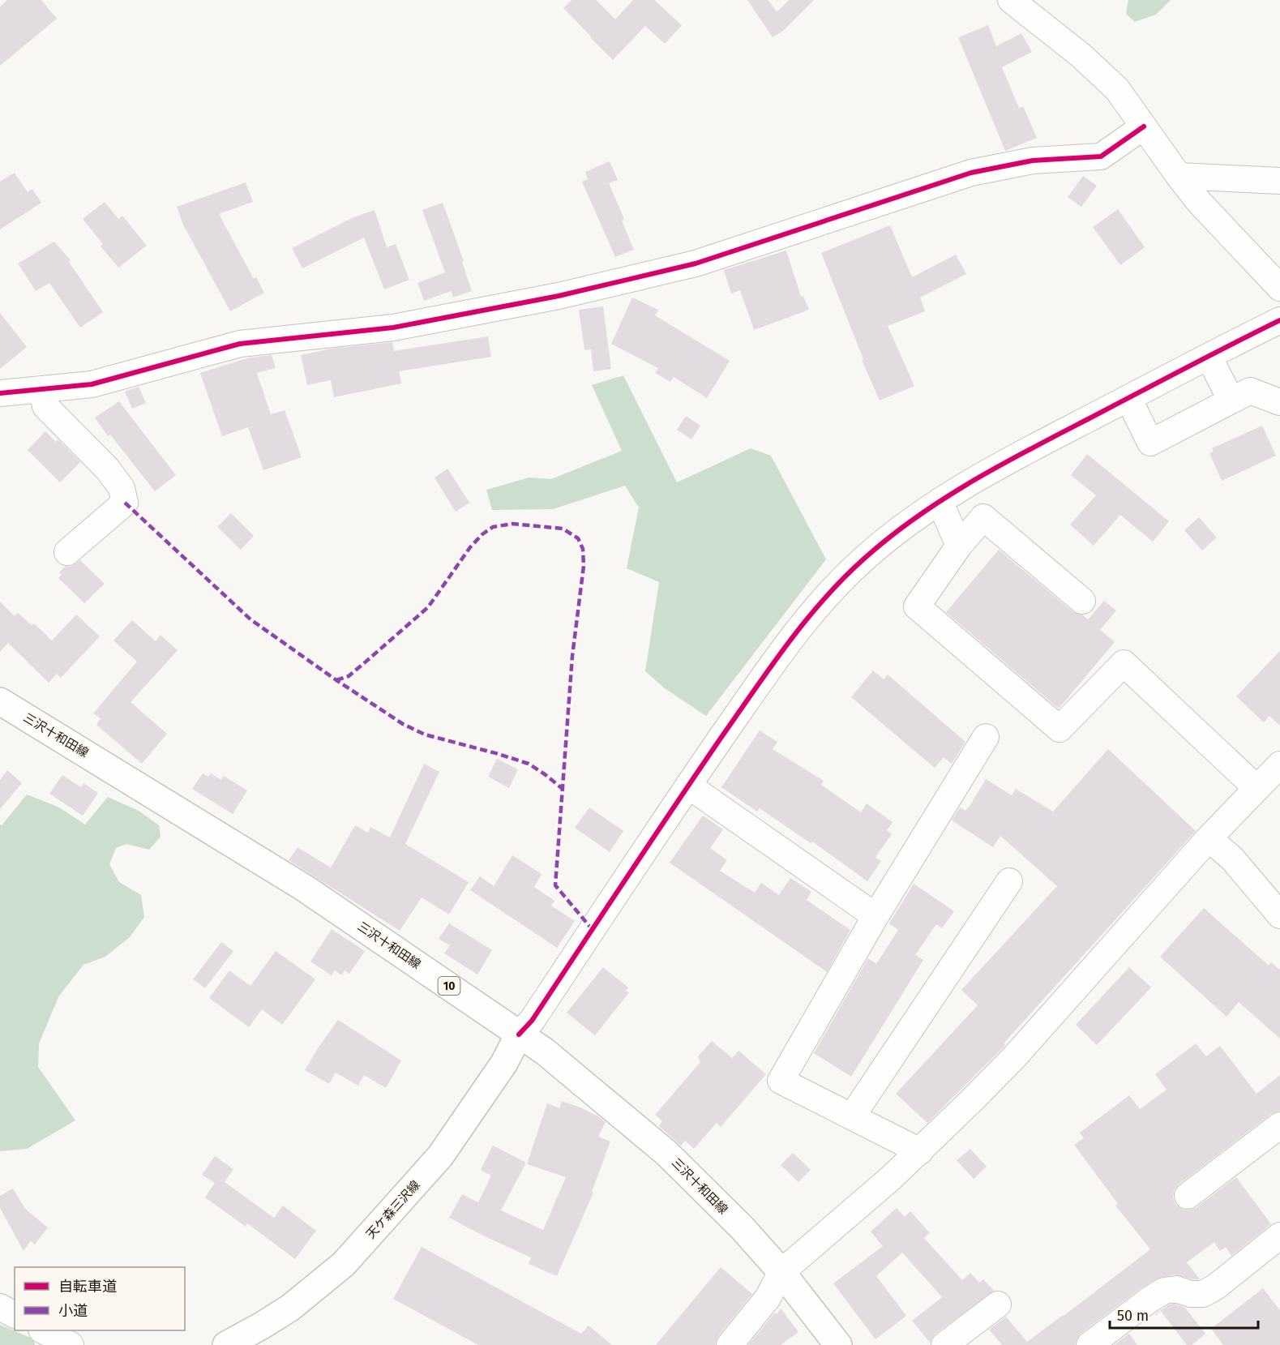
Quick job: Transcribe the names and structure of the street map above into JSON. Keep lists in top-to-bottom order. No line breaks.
{"streets":{"main road":["三沢十和田線","10","天ケ森三沢線"]},"crossings":[["三沢十和田線","天ケ森三沢線"]],"legend":["自転車道","小道"],"scale_bar":"50 m"}
